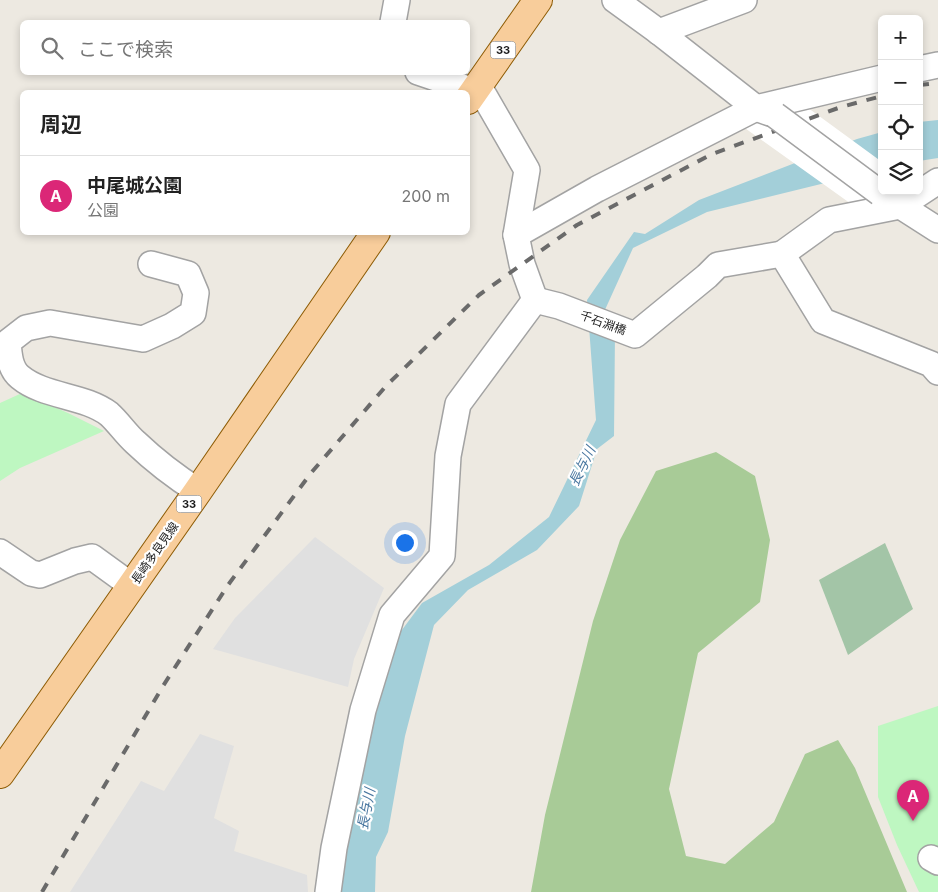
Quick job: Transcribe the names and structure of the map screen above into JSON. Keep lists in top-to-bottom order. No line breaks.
{"streets":{"main road":["33","長崎多良見線"],"street":["千石淵橋"]},"water":["長与川"],"page":{"map_buttons":["+","−"],"search":"ここで検索","heading":"周辺","list":[{"mark":"A","name":"中尾城公園","note":"公園","value":"200 m"}],"pins":"A"}}
